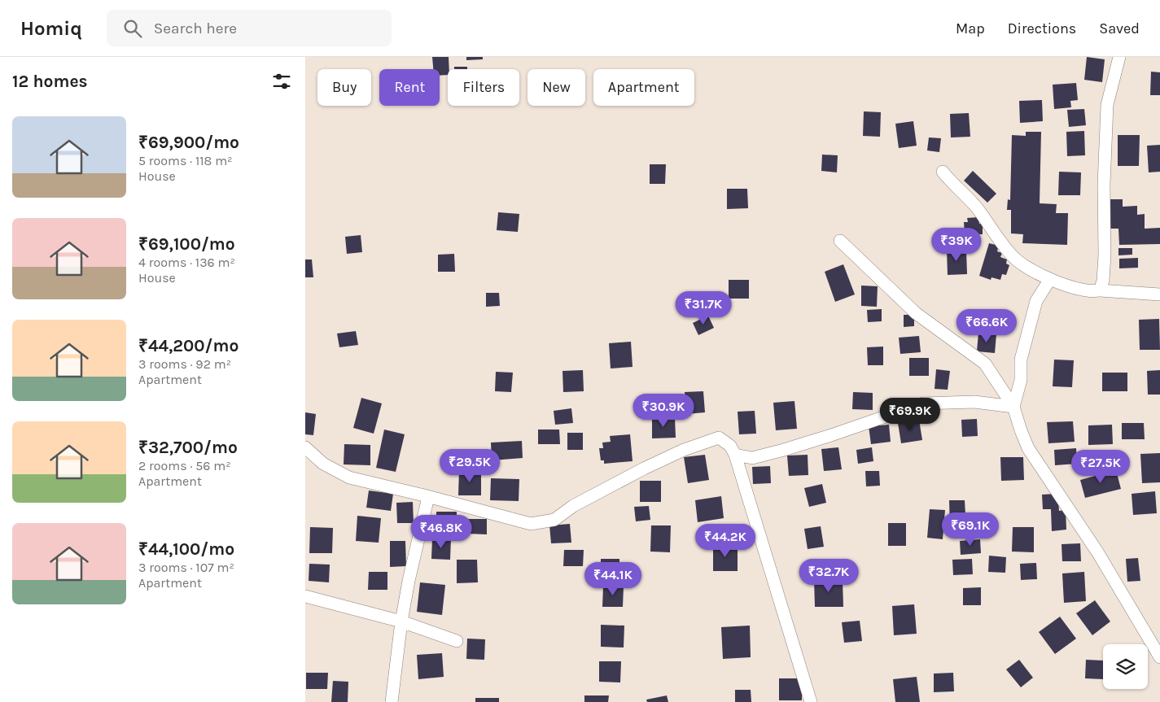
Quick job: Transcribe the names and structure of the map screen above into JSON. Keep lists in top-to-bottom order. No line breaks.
{"page":{"header":"Homiq","search":"Search here","nav":["Map","Directions","Saved"],"heading":"12 homes","chip":["Buy","Rent","Filters","New","Apartment"],"list":[{"name":"₹69,900/mo","note":"5 rooms · 118 m² · House"},{"name":"₹69,100/mo","note":"4 rooms · 136 m² · House"},{"name":"₹44,200/mo","note":"3 rooms · 92 m² · Apartment"},{"name":"₹32,700/mo","note":"2 rooms · 56 m² · Apartment"},{"name":"₹44,100/mo","note":"3 rooms · 107 m² · Apartment"}],"price":["₹39K","₹31.7K","₹66.6K","₹30.9K","₹69.9K","₹29.5K","₹27.5K","₹69.1K","₹46.8K","₹44.2K","₹32.7K","₹44.1K"]}}
